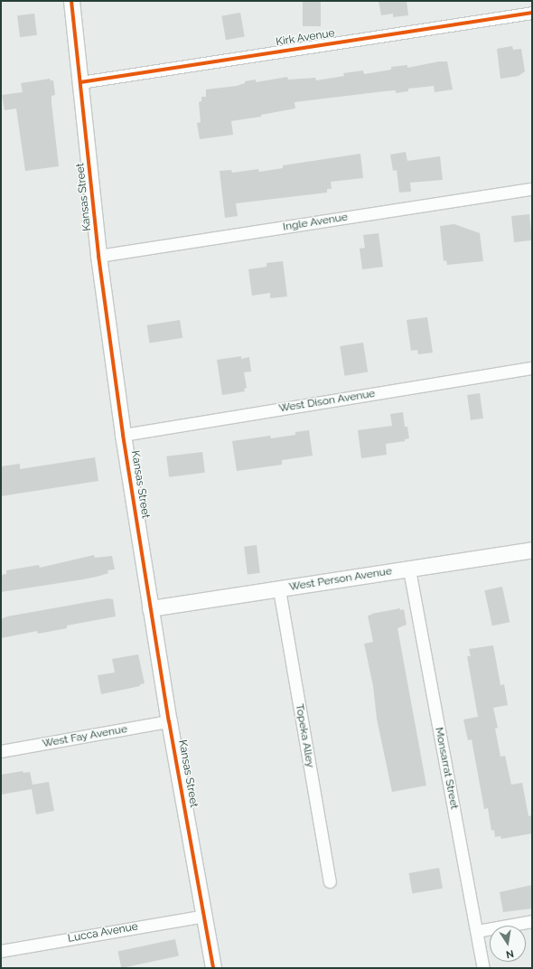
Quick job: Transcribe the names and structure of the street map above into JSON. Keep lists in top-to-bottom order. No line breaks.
{"streets":{"street":["Kirk Avenue","Kansas Street","Ingle Avenue","West Dison Avenue","West Person Avenue","Topeka Alley","West Fay Avenue","Monsarrat Street","Lucca Avenue"]},"crossings":[["Kirk Avenue","Kansas Street"],["Kansas Street","Ingle Avenue"],["Kansas Street","West Dison Avenue"],["Kansas Street","West Person Avenue"],["Kansas Street","West Fay Avenue"],["Kansas Street","Lucca Avenue"],["West Person Avenue","Topeka Alley"],["West Person Avenue","Monsarrat Street"]],"north":"bottom"}
